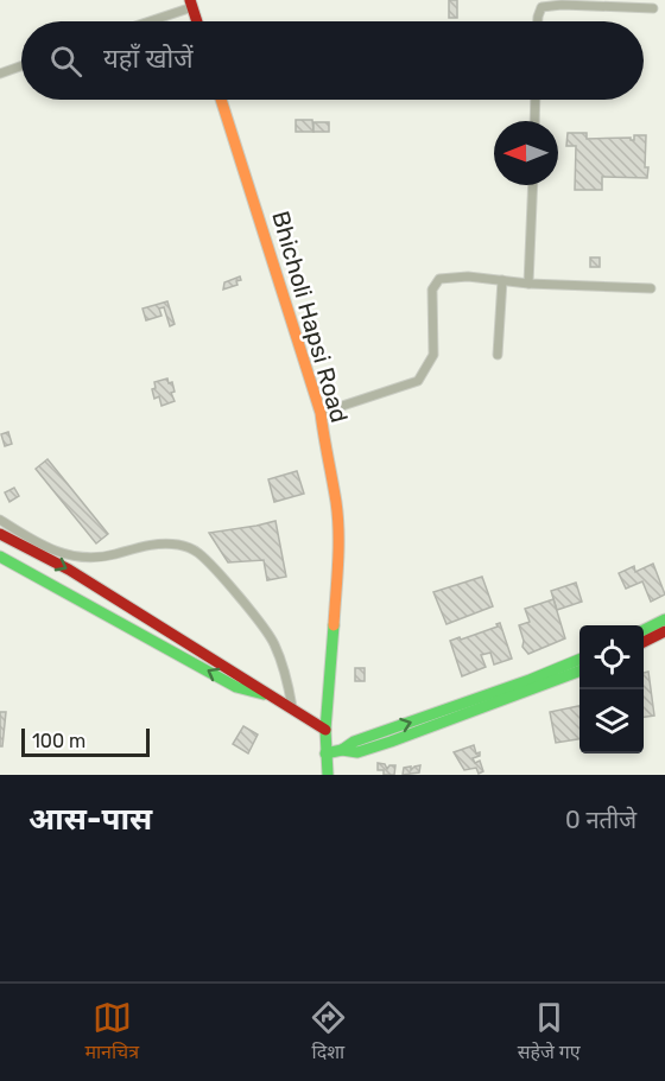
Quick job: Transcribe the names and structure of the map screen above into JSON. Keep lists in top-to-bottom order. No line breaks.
{"streets":{"street":["Bhicholi Hapsi Road"]},"scale_bar":"100 m","north":"left","page":{"search":"यहाँ खोजें","scale":"100 m","heading":["आस-पास","0 नतीजे"],"nav":["मानचित्र","दिशा","सहेजे गए"]}}
